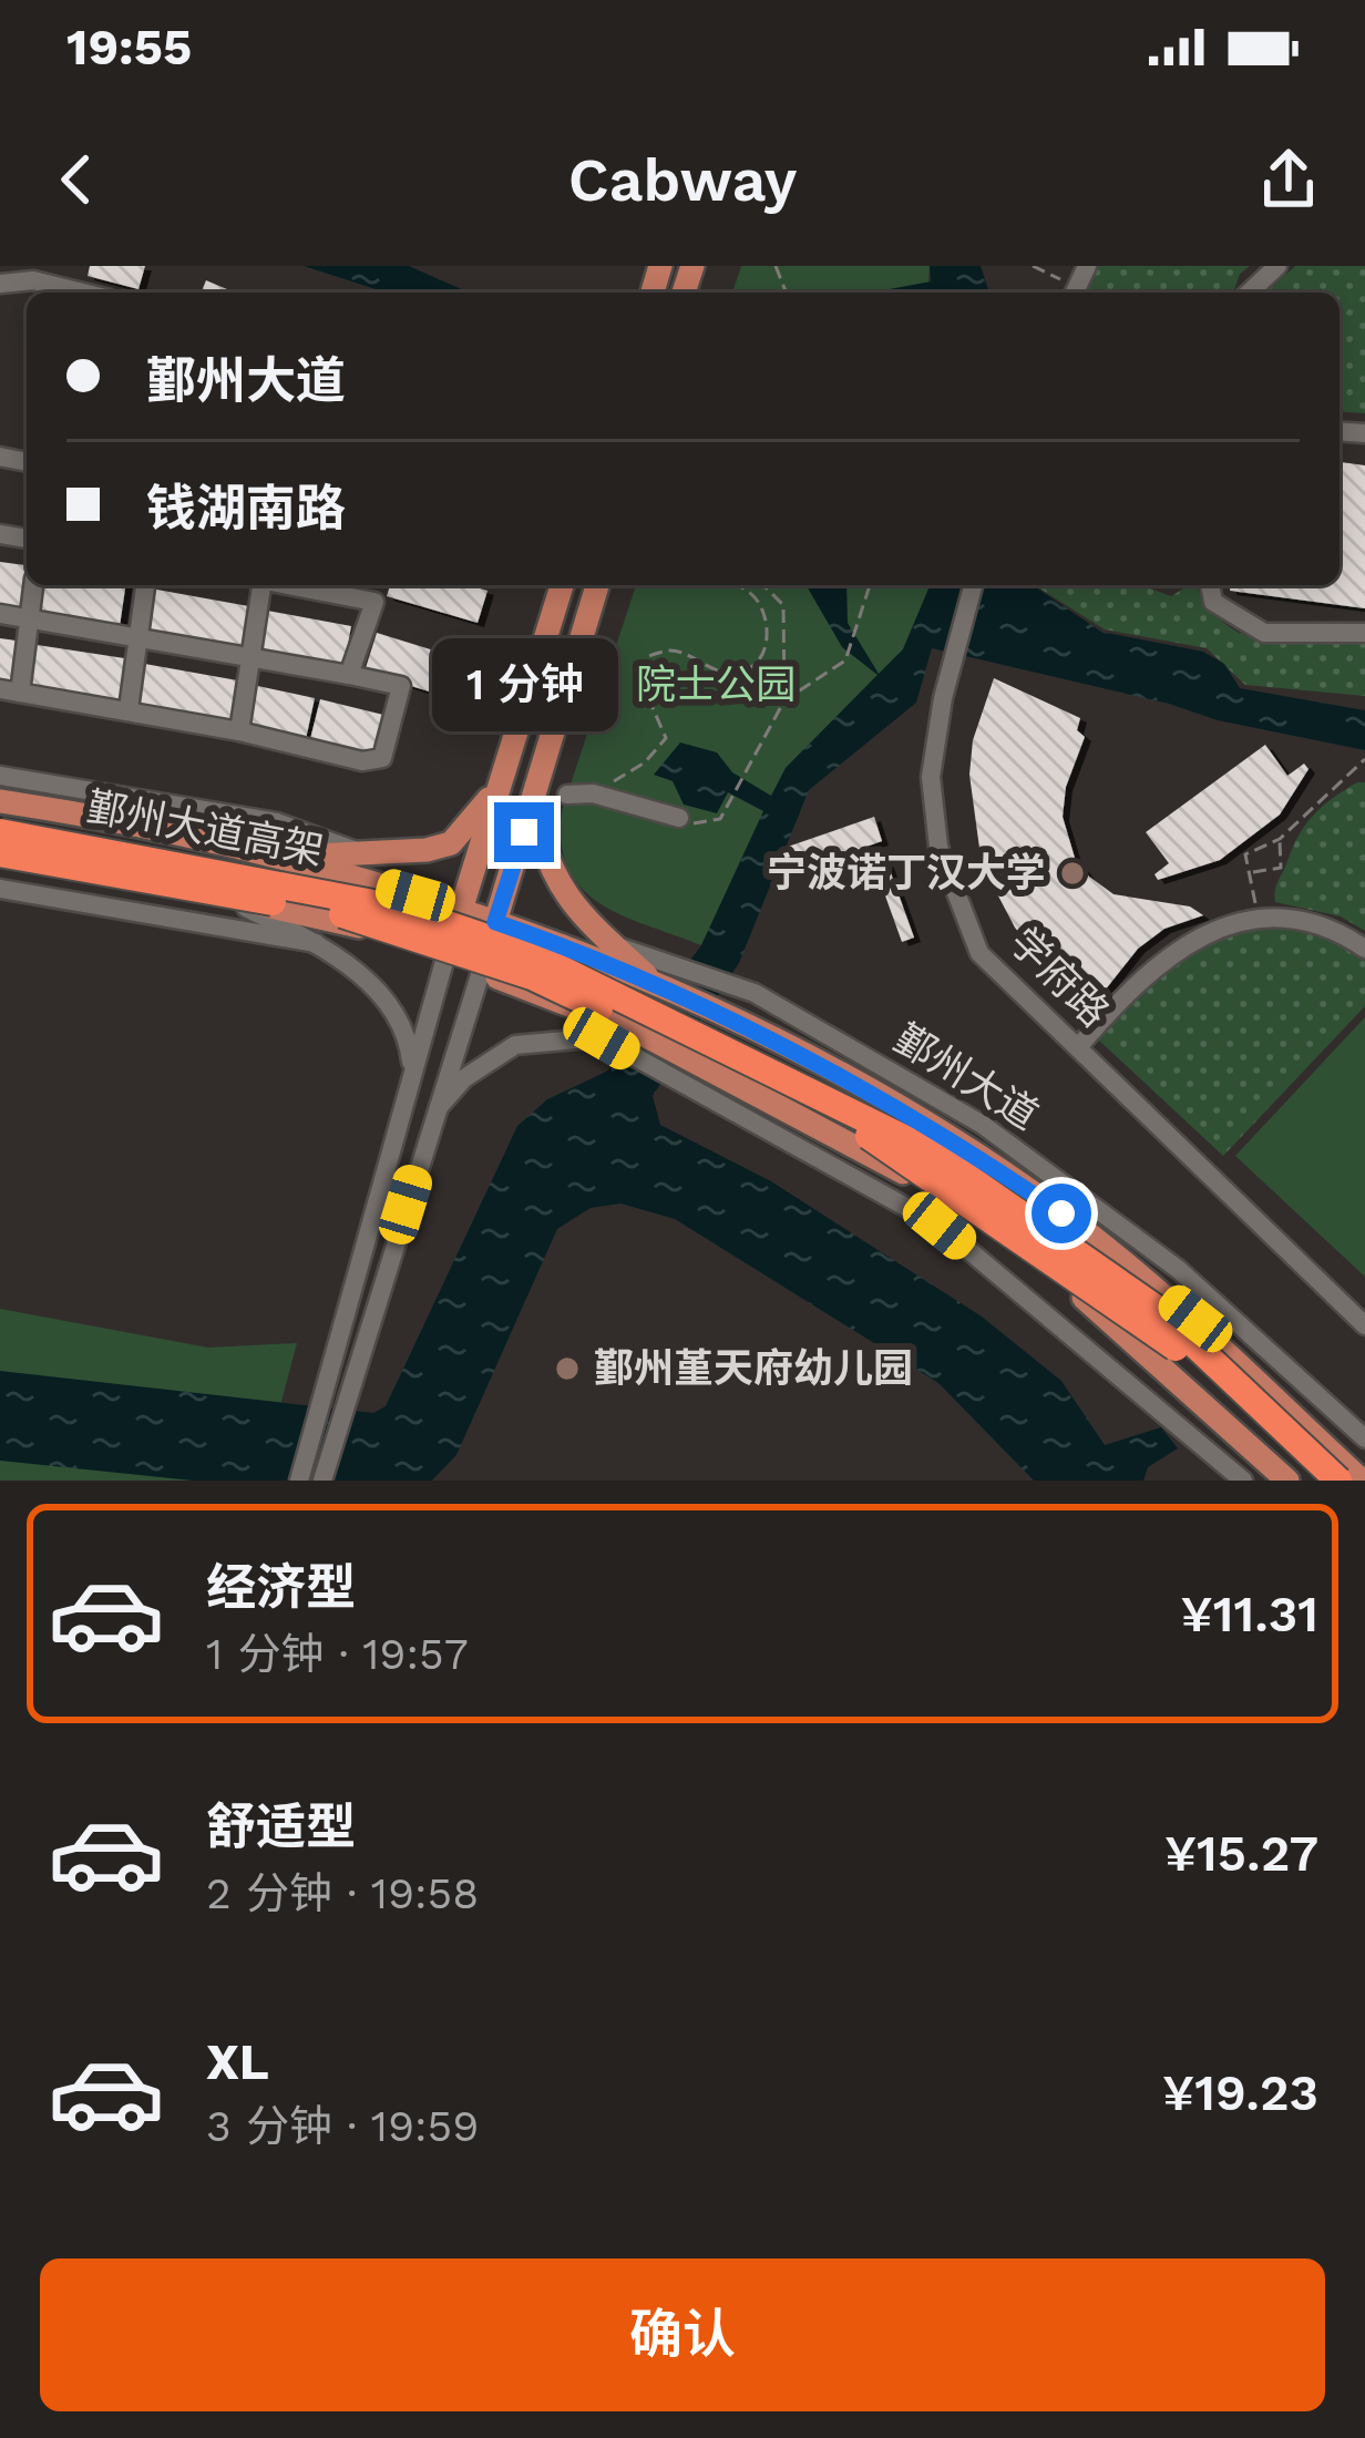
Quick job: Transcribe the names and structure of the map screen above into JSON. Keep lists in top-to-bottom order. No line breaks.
{"streets":{"highway":["鄞州大道高架"],"main road":["鄞州大道"],"street":["学府路"]},"parks":["院士公园"],"places":["宁波诺丁汉大学","鄞州堇天府幼儿园"],"page":{"status":"19:55","header":"Cabway","banner":["鄞州大道","钱湖南路"],"bubble":"1 分钟","list":[{"name":"经济型","note":"1 分钟 · 19:57","value":"¥11.31"},{"name":"舒适型","note":"2 分钟 · 19:58","value":"¥15.27"},{"name":"XL","note":"3 分钟 · 19:59","value":"¥19.23"}],"buttons":"确认"}}
